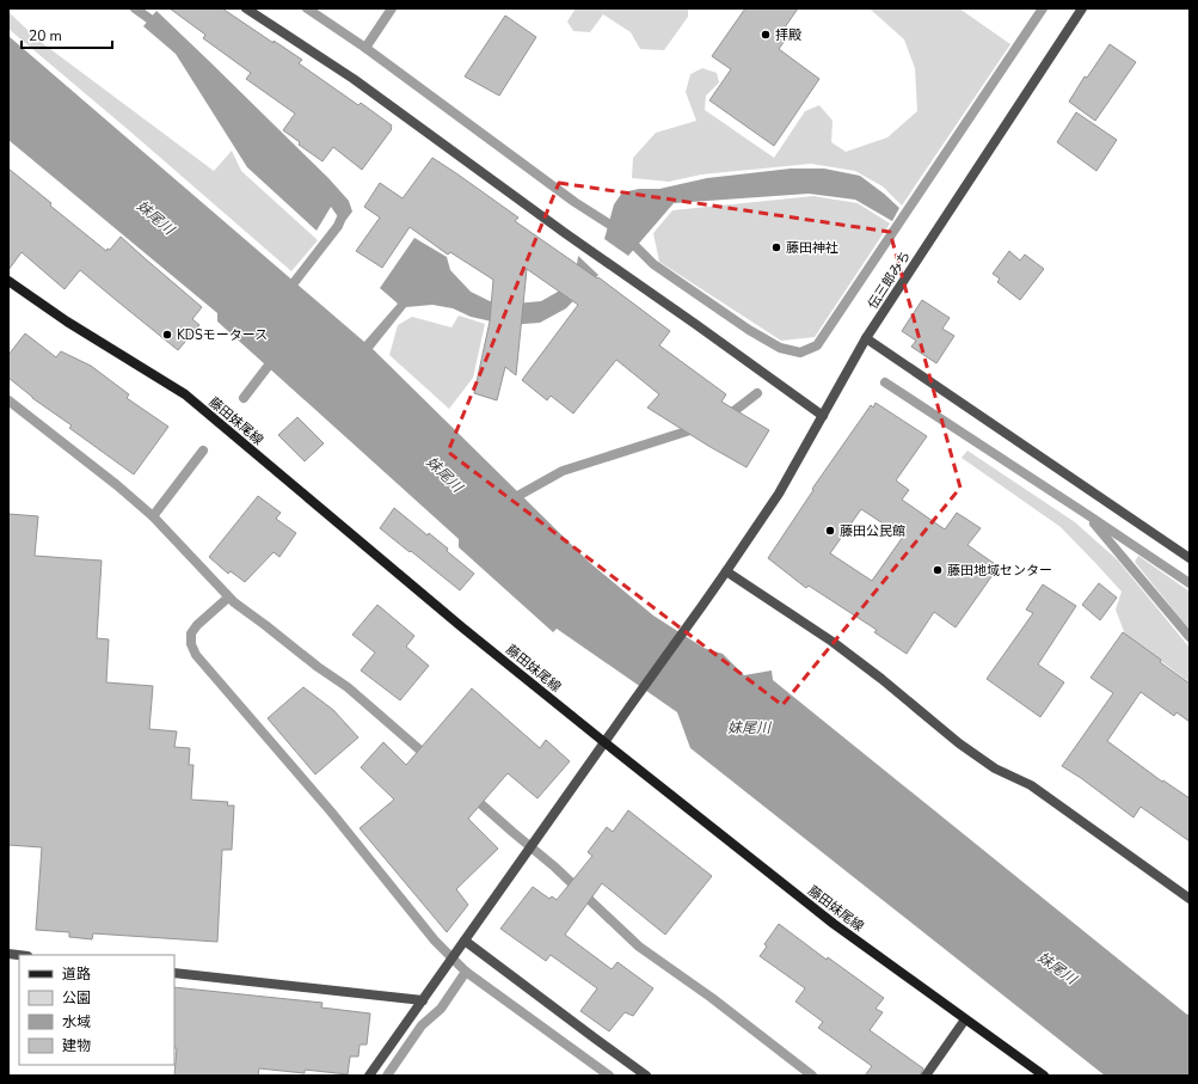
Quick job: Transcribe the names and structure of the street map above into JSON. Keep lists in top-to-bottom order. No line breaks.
{"streets":{"main road":["藤田妹尾線"],"street":["伝三郎みち"]},"crossings":[["伝三郎みち","藤田妹尾線"]],"water":["妹尾川"],"places":["拝殿","藤田神社","KDSモータース","藤田公民館","藤田地域センター"],"legend":["道路","公園","水域","建物"],"scale_bar":"20 m"}
